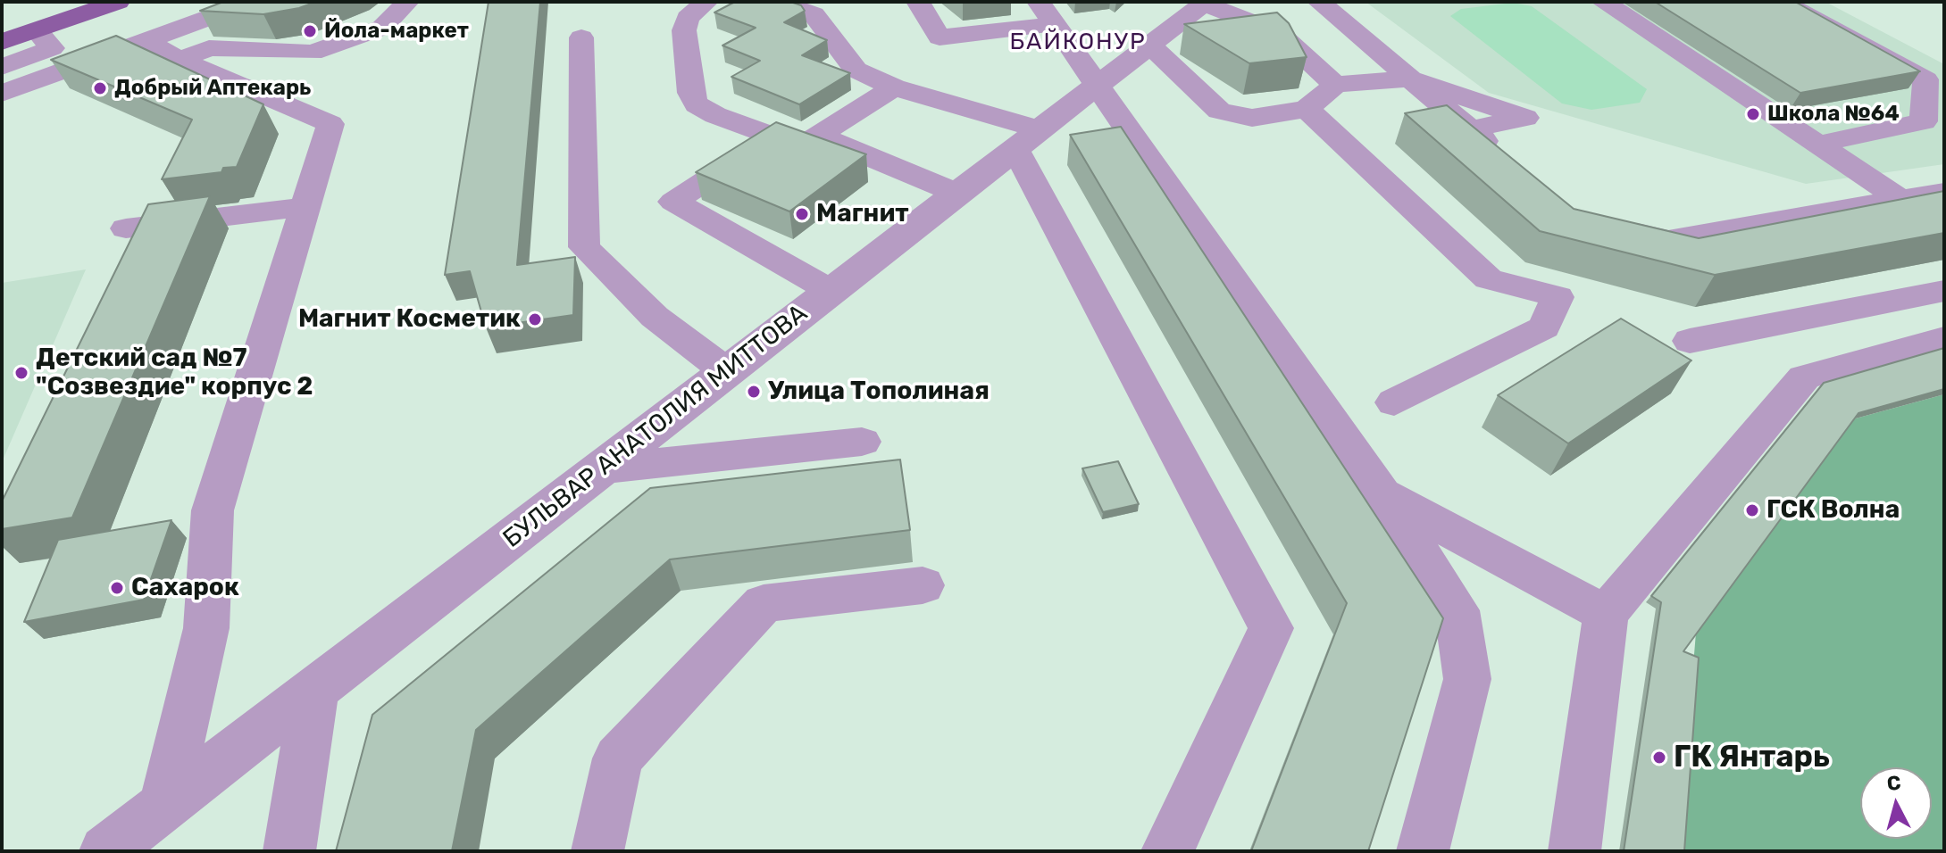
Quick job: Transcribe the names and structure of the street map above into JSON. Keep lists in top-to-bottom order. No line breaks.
{"streets":{"street":["БУЛЬВАР АНАТОЛИЯ МИТТОВА"]},"districts":["БАЙКОНУР"],"places":["Йола-маркет","Добрый Аптекарь","Школа №64","Магнит","Магнит Косметик","Детский сад №7 \"Созвездие\" корпус 2","Улица Тополиная","ГСК Волна","Сахарок","ГК Янтарь"],"north":"top"}
